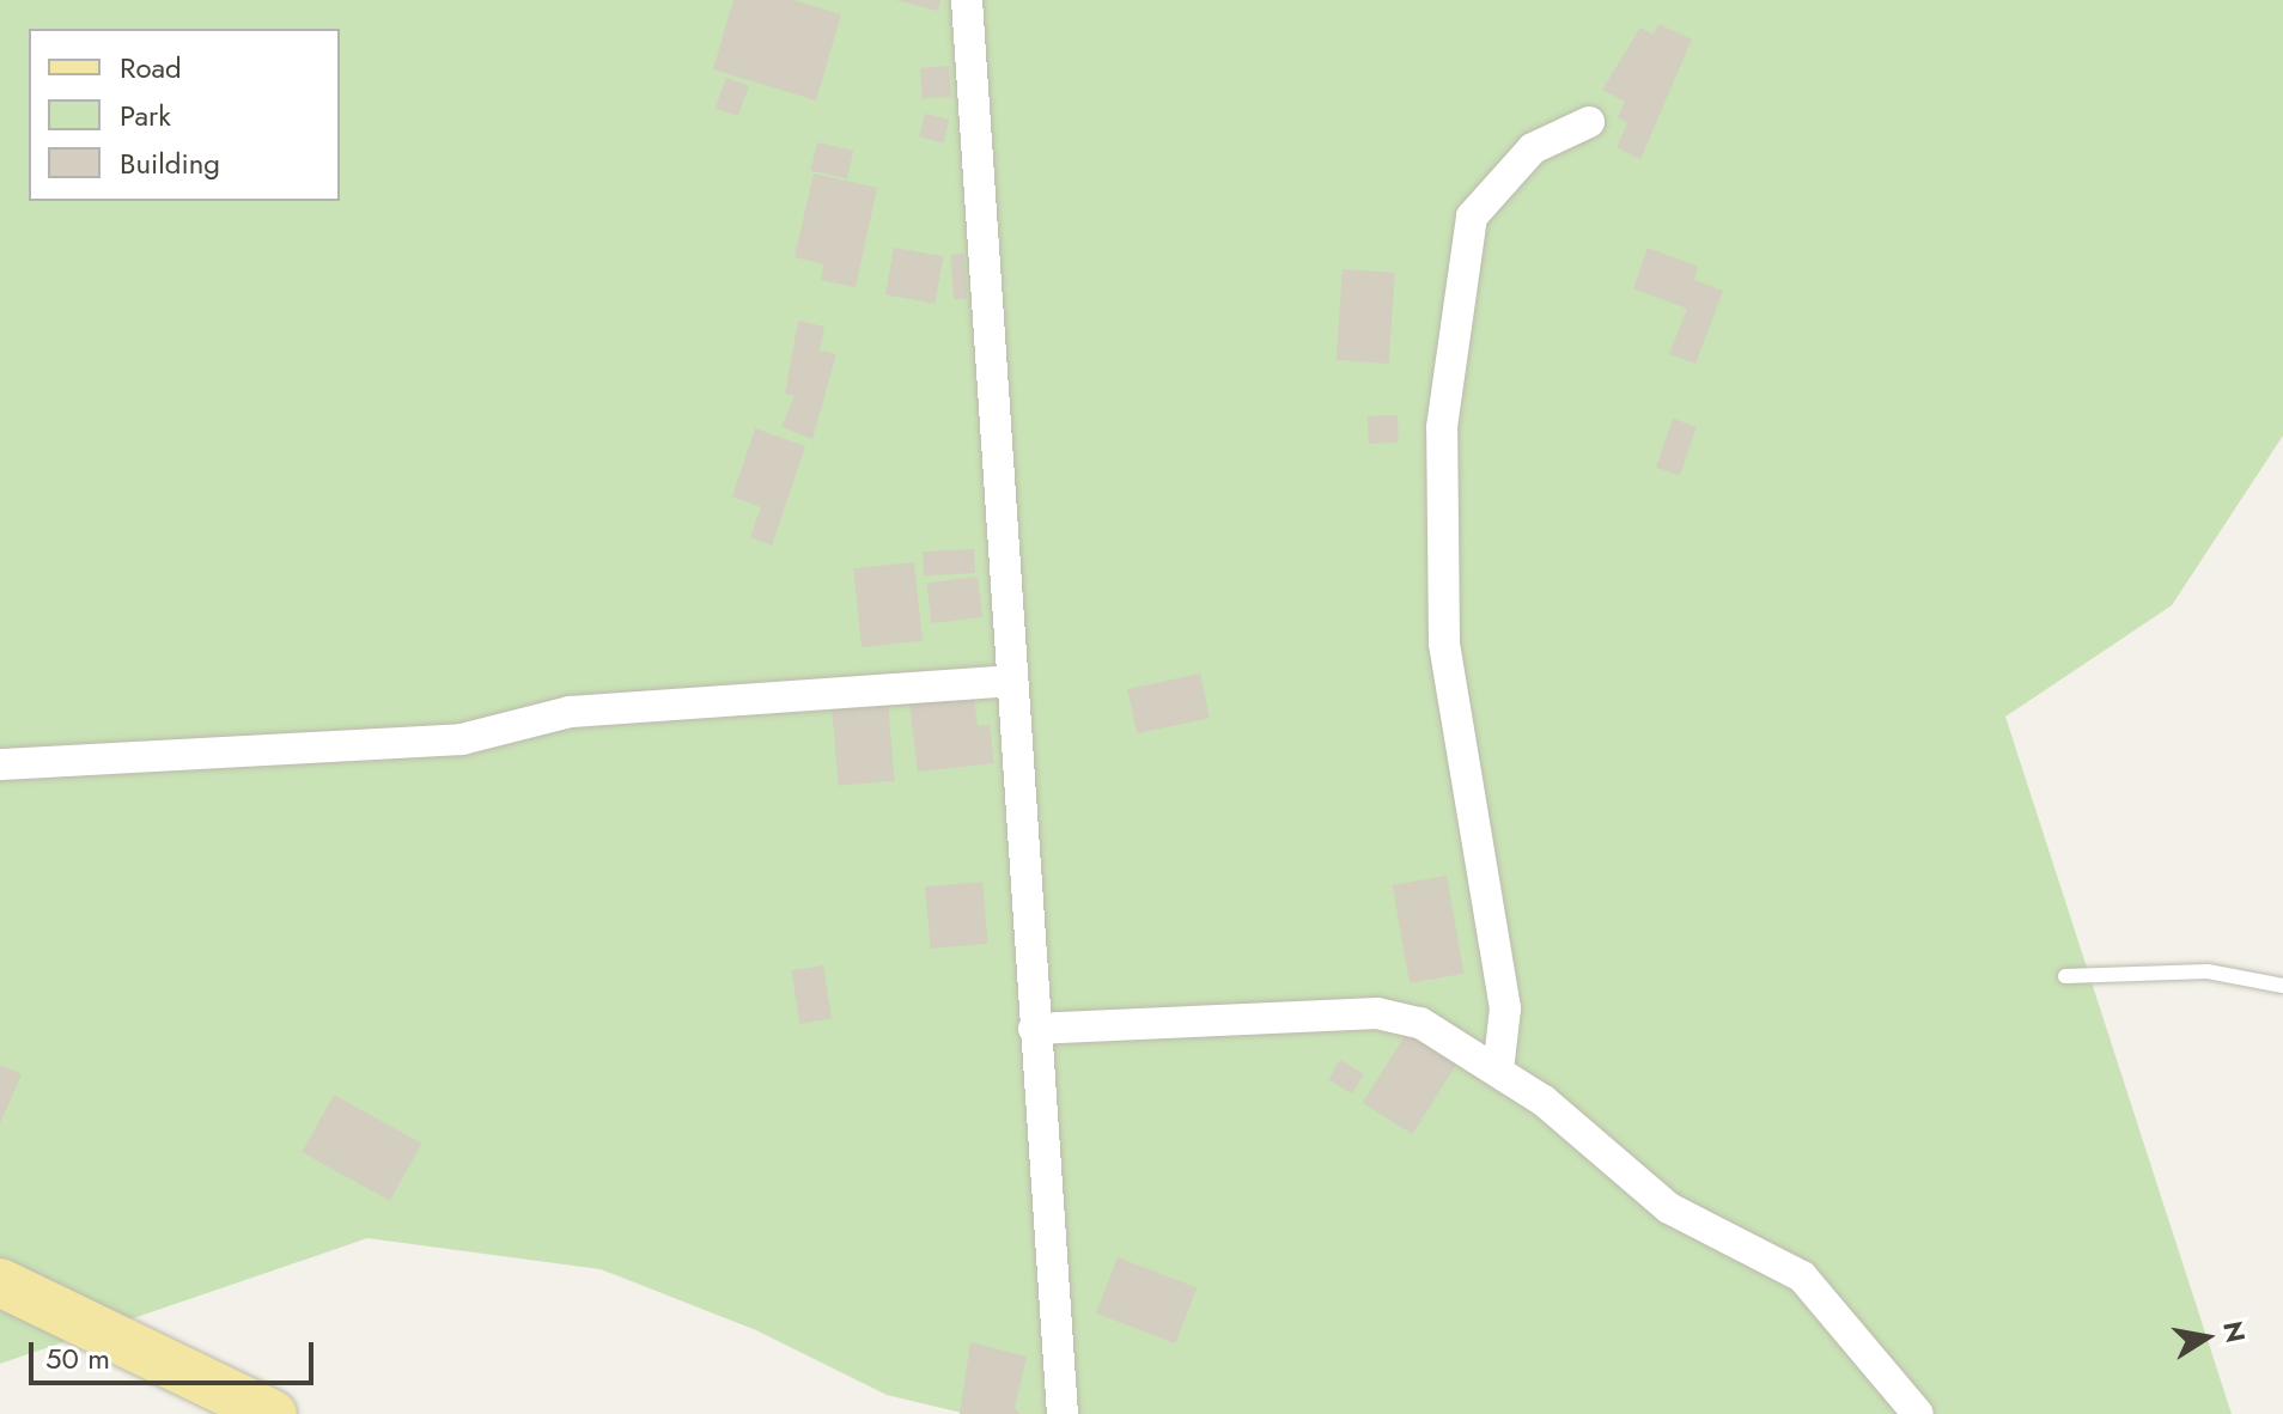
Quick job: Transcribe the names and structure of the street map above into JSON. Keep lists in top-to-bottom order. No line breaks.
{"legend":["Road","Park","Building"],"scale_bar":"50 m","north":"right"}
